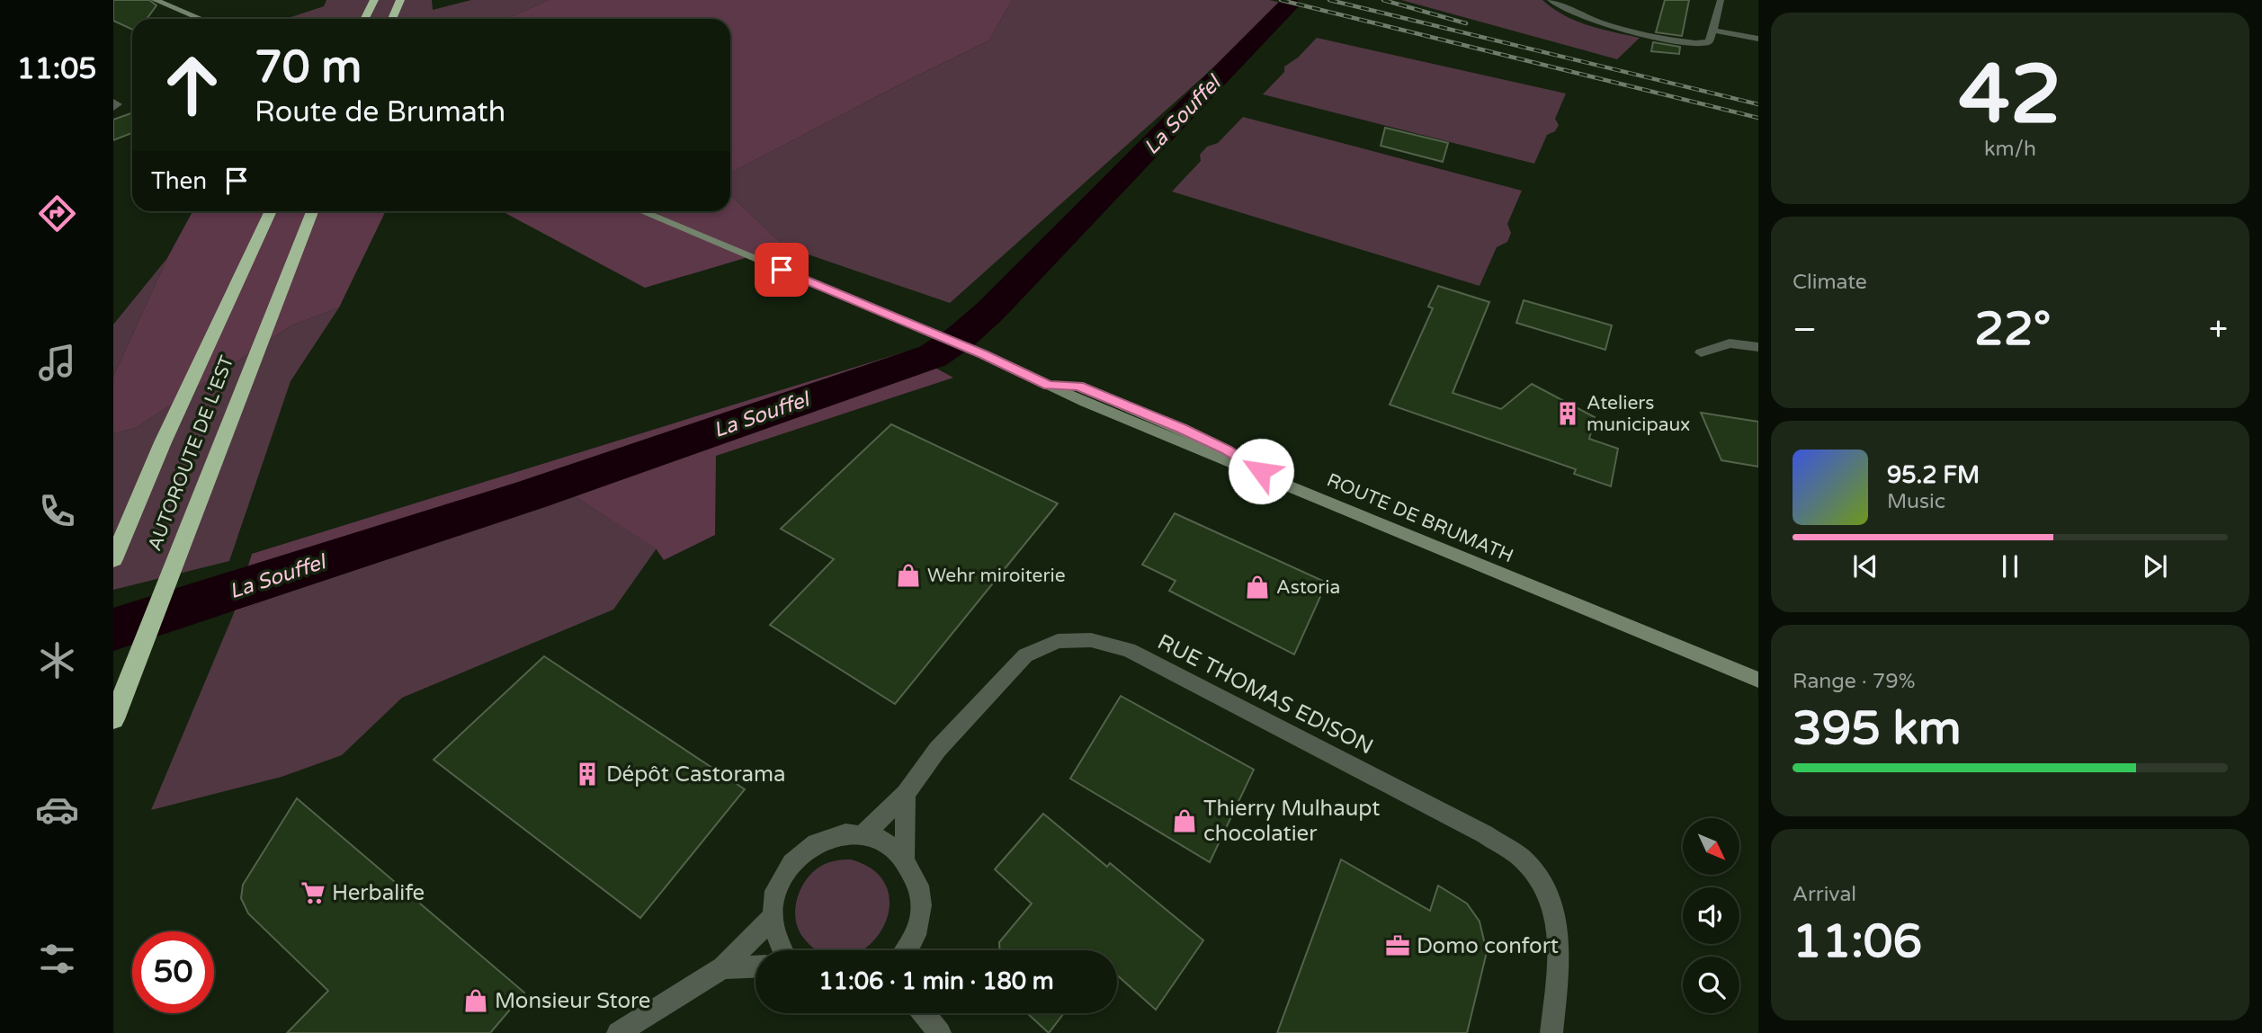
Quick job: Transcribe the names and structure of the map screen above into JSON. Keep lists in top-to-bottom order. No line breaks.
{"streets":{"highway":["AUTOROUTE DE L’EST"],"main road":["ROUTE DE BRUMATH"],"street":["RUE THOMAS EDISON"]},"water":["La Souffel"],"places":{"building":["Ateliers municipaux","Dépôt Castorama"],"shop":["Wehr miroiterie","Astoria","Thierry Mulhaupt chocolatier","Monsieur Store"],"supermarket":["Herbalife"],"office":["Domo confort"]},"north":"bottom right","page":{"tabs":"11:05","tile":[["42","km/h"],"Climate",["Range · 79%","395 km"],["Arrival","11:06"]],"turn":["70 m","Route de Brumath"],"then":"Then","heat":["−","22°","+"],"song":["95.2 FM","Music"],"limit":"50","trip":"11:06 · 1 min · 180 m"}}
